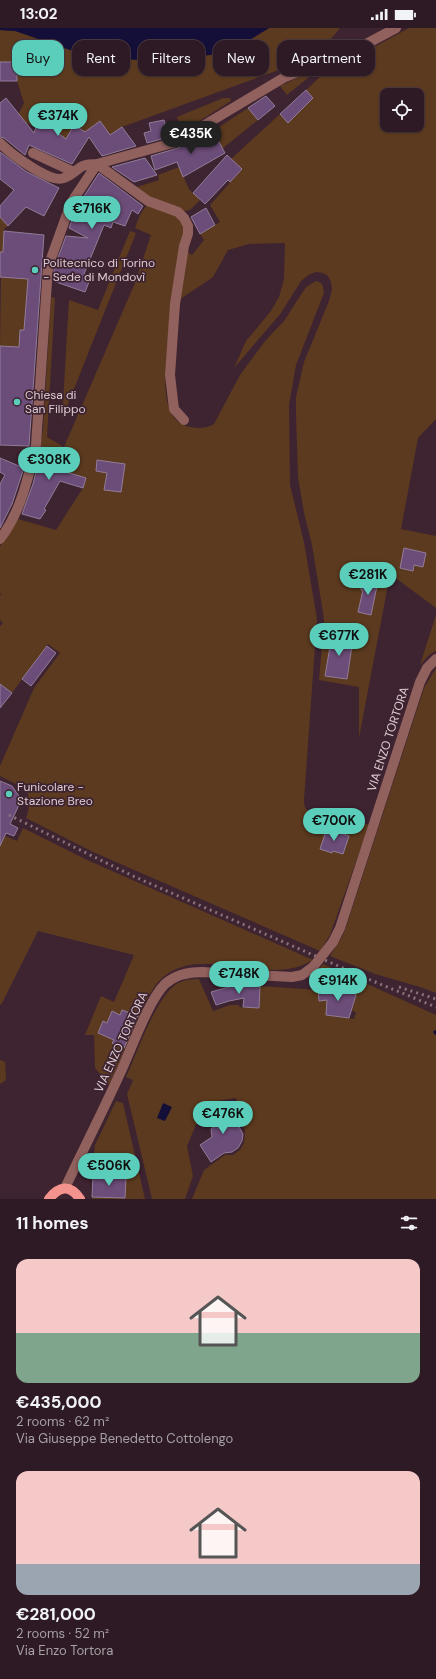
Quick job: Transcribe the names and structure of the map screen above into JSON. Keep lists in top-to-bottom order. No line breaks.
{"streets":{"main road":["VIA ENZO TORTORA"]},"places":["Politecnico di Torino - Sede di Mondovì","Chiesa di San Filippo","Funicolare - Stazione Breo"],"page":{"status":"13:02","chip":["Buy","Rent","Filters","New","Apartment"],"price":["€374K","€435K","€716K","€308K","€281K","€677K","€700K","€748K","€914K","€476K","€506K"],"heading":"11 homes","list":[{"name":"€435,000","note":"2 rooms · 62 m² · Via Giuseppe Benedetto Cottolengo"},{"name":"€281,000","note":"2 rooms · 52 m² · Via Enzo Tortora"}]}}
